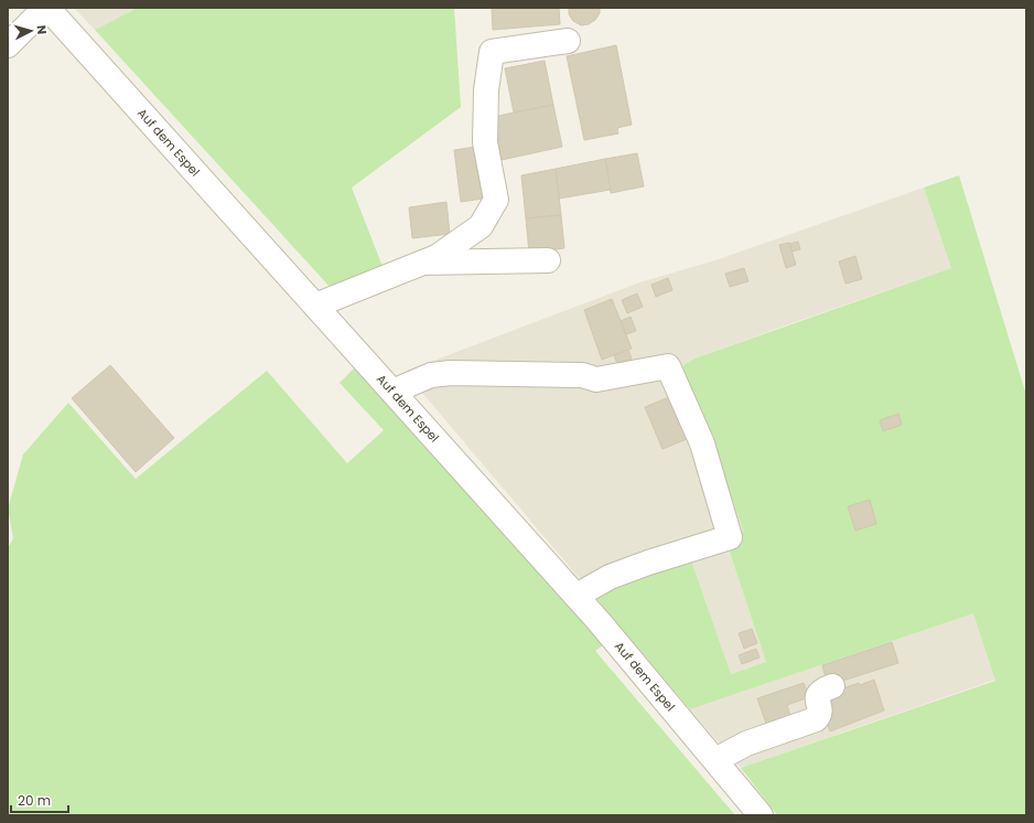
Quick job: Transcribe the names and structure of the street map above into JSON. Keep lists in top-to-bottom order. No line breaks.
{"streets":{"street":["Auf dem Espel"]},"scale_bar":"20 m","north":"right"}
